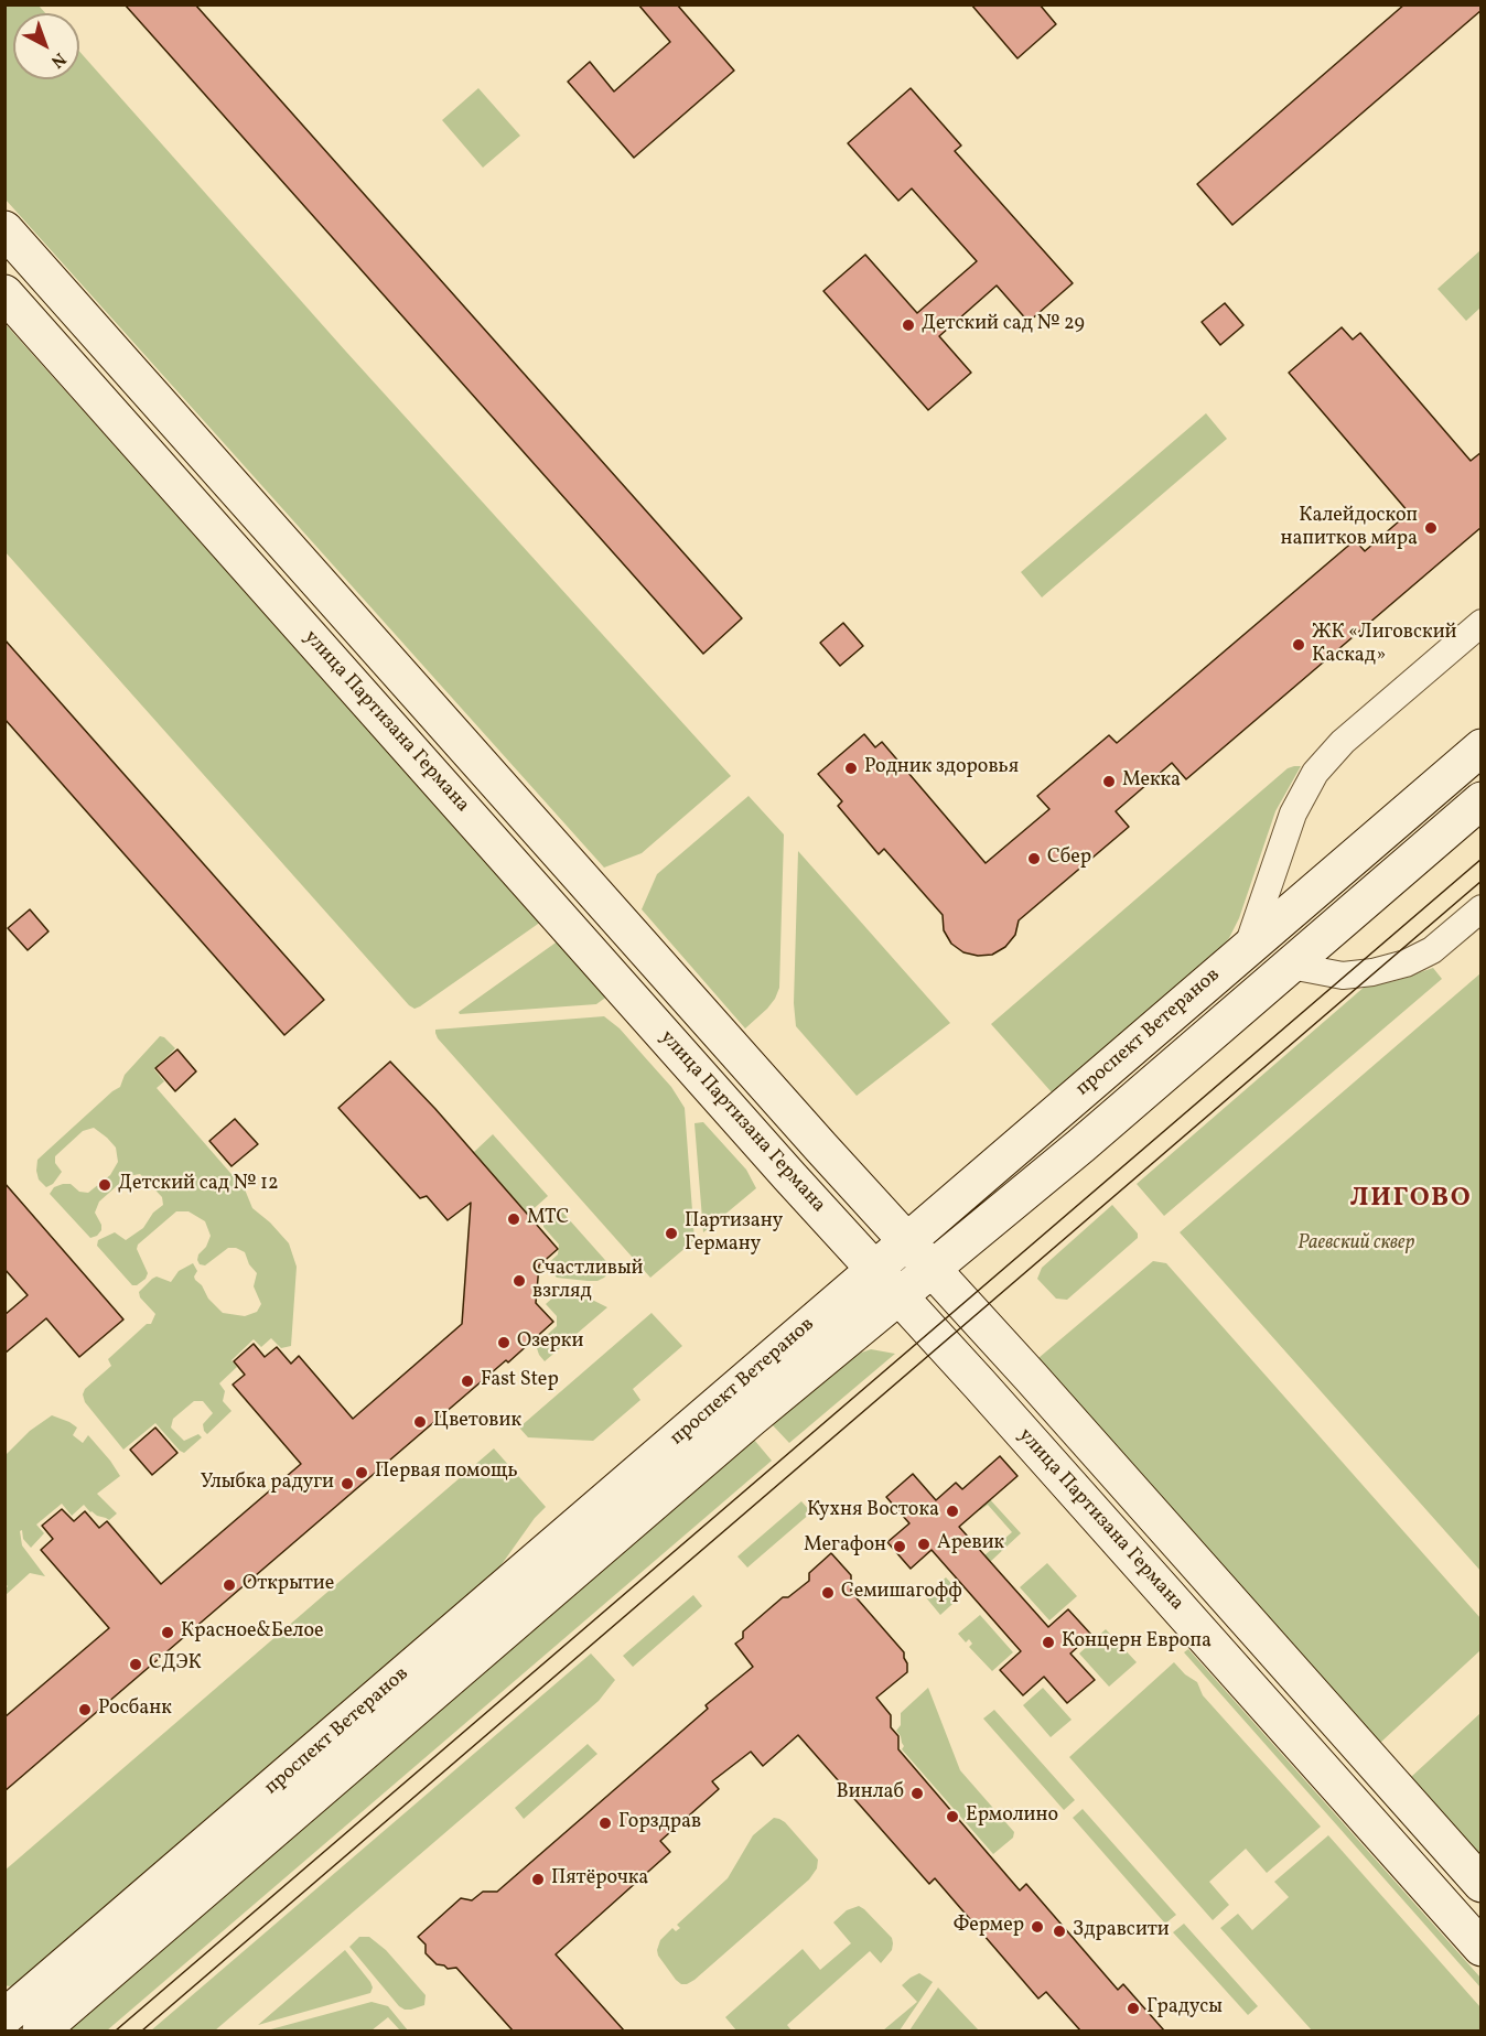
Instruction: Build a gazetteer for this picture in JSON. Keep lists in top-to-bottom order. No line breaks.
{"streets":{"main road":["улица Партизана Германа","проспект Ветеранов"]},"crossings":[["улица Партизана Германа","проспект Ветеранов"]],"districts":["ЛИГОВО"],"parks":["Раевский сквер"],"places":["Детский сад № 29","Калейдоскоп напитков мира","ЖК «Лиговский Каскад»","Родник здоровья","Мекка","Сбер","Детский сад № 12","МТС","Партизану Герману","Счастливый взгляд","Озерки","Fast Step","Цветовик","Первая помощь","Улыбка радуги","Кухня Востока","Аревик","Мегафон","Открытие","Семишагофф","Красное&Белое","Концерн Европа","СДЭК","Росбанк","Винлаб","Ермолино","Горздрав","Пятёрочка","Фермер","Здравсити","Градусы"],"north":"bottom right"}
